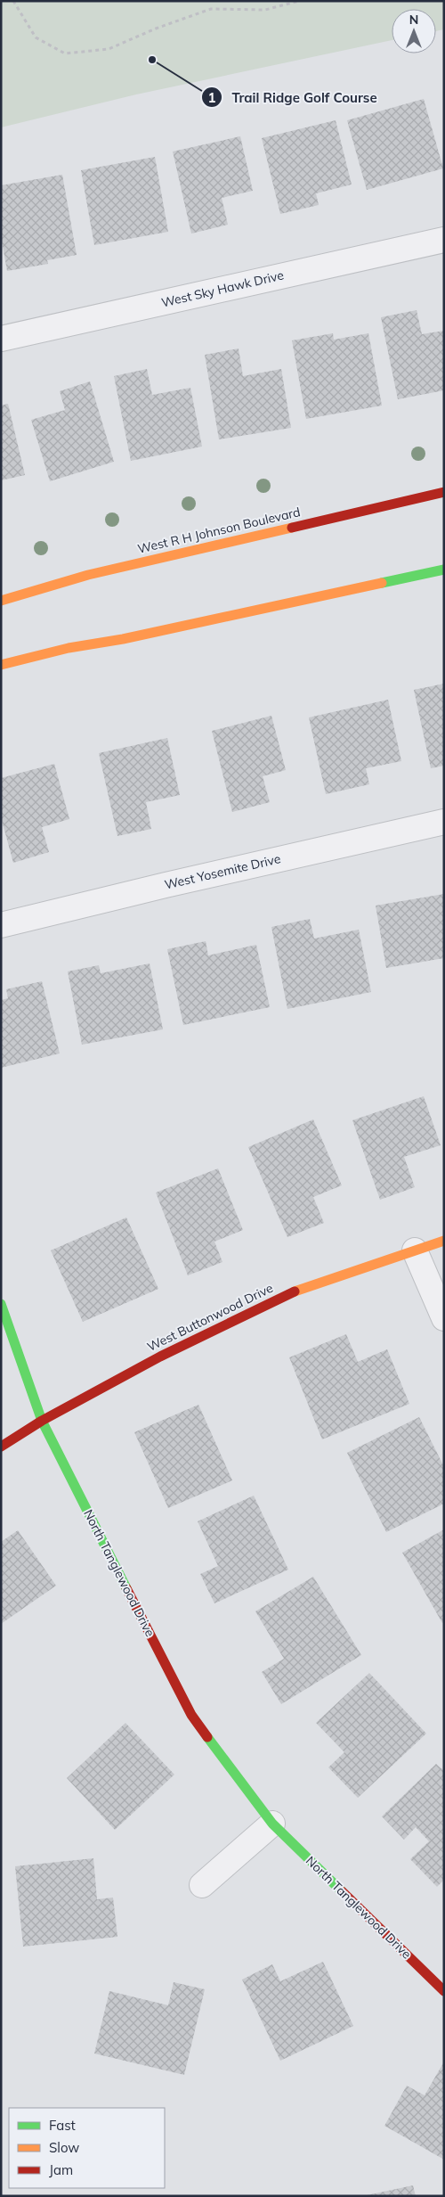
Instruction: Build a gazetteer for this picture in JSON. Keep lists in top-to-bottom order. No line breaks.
{"streets":{"street":["West Sky Hawk Drive","West R H Johnson Boulevard","West Yosemite Drive","West Buttonwood Drive","North Tanglewood Drive"]},"crossings":[["West Buttonwood Drive","North Tanglewood Drive"]],"places":["Trail Ridge Golf Course"],"legend":["Fast","Slow","Jam"],"north":"top"}
